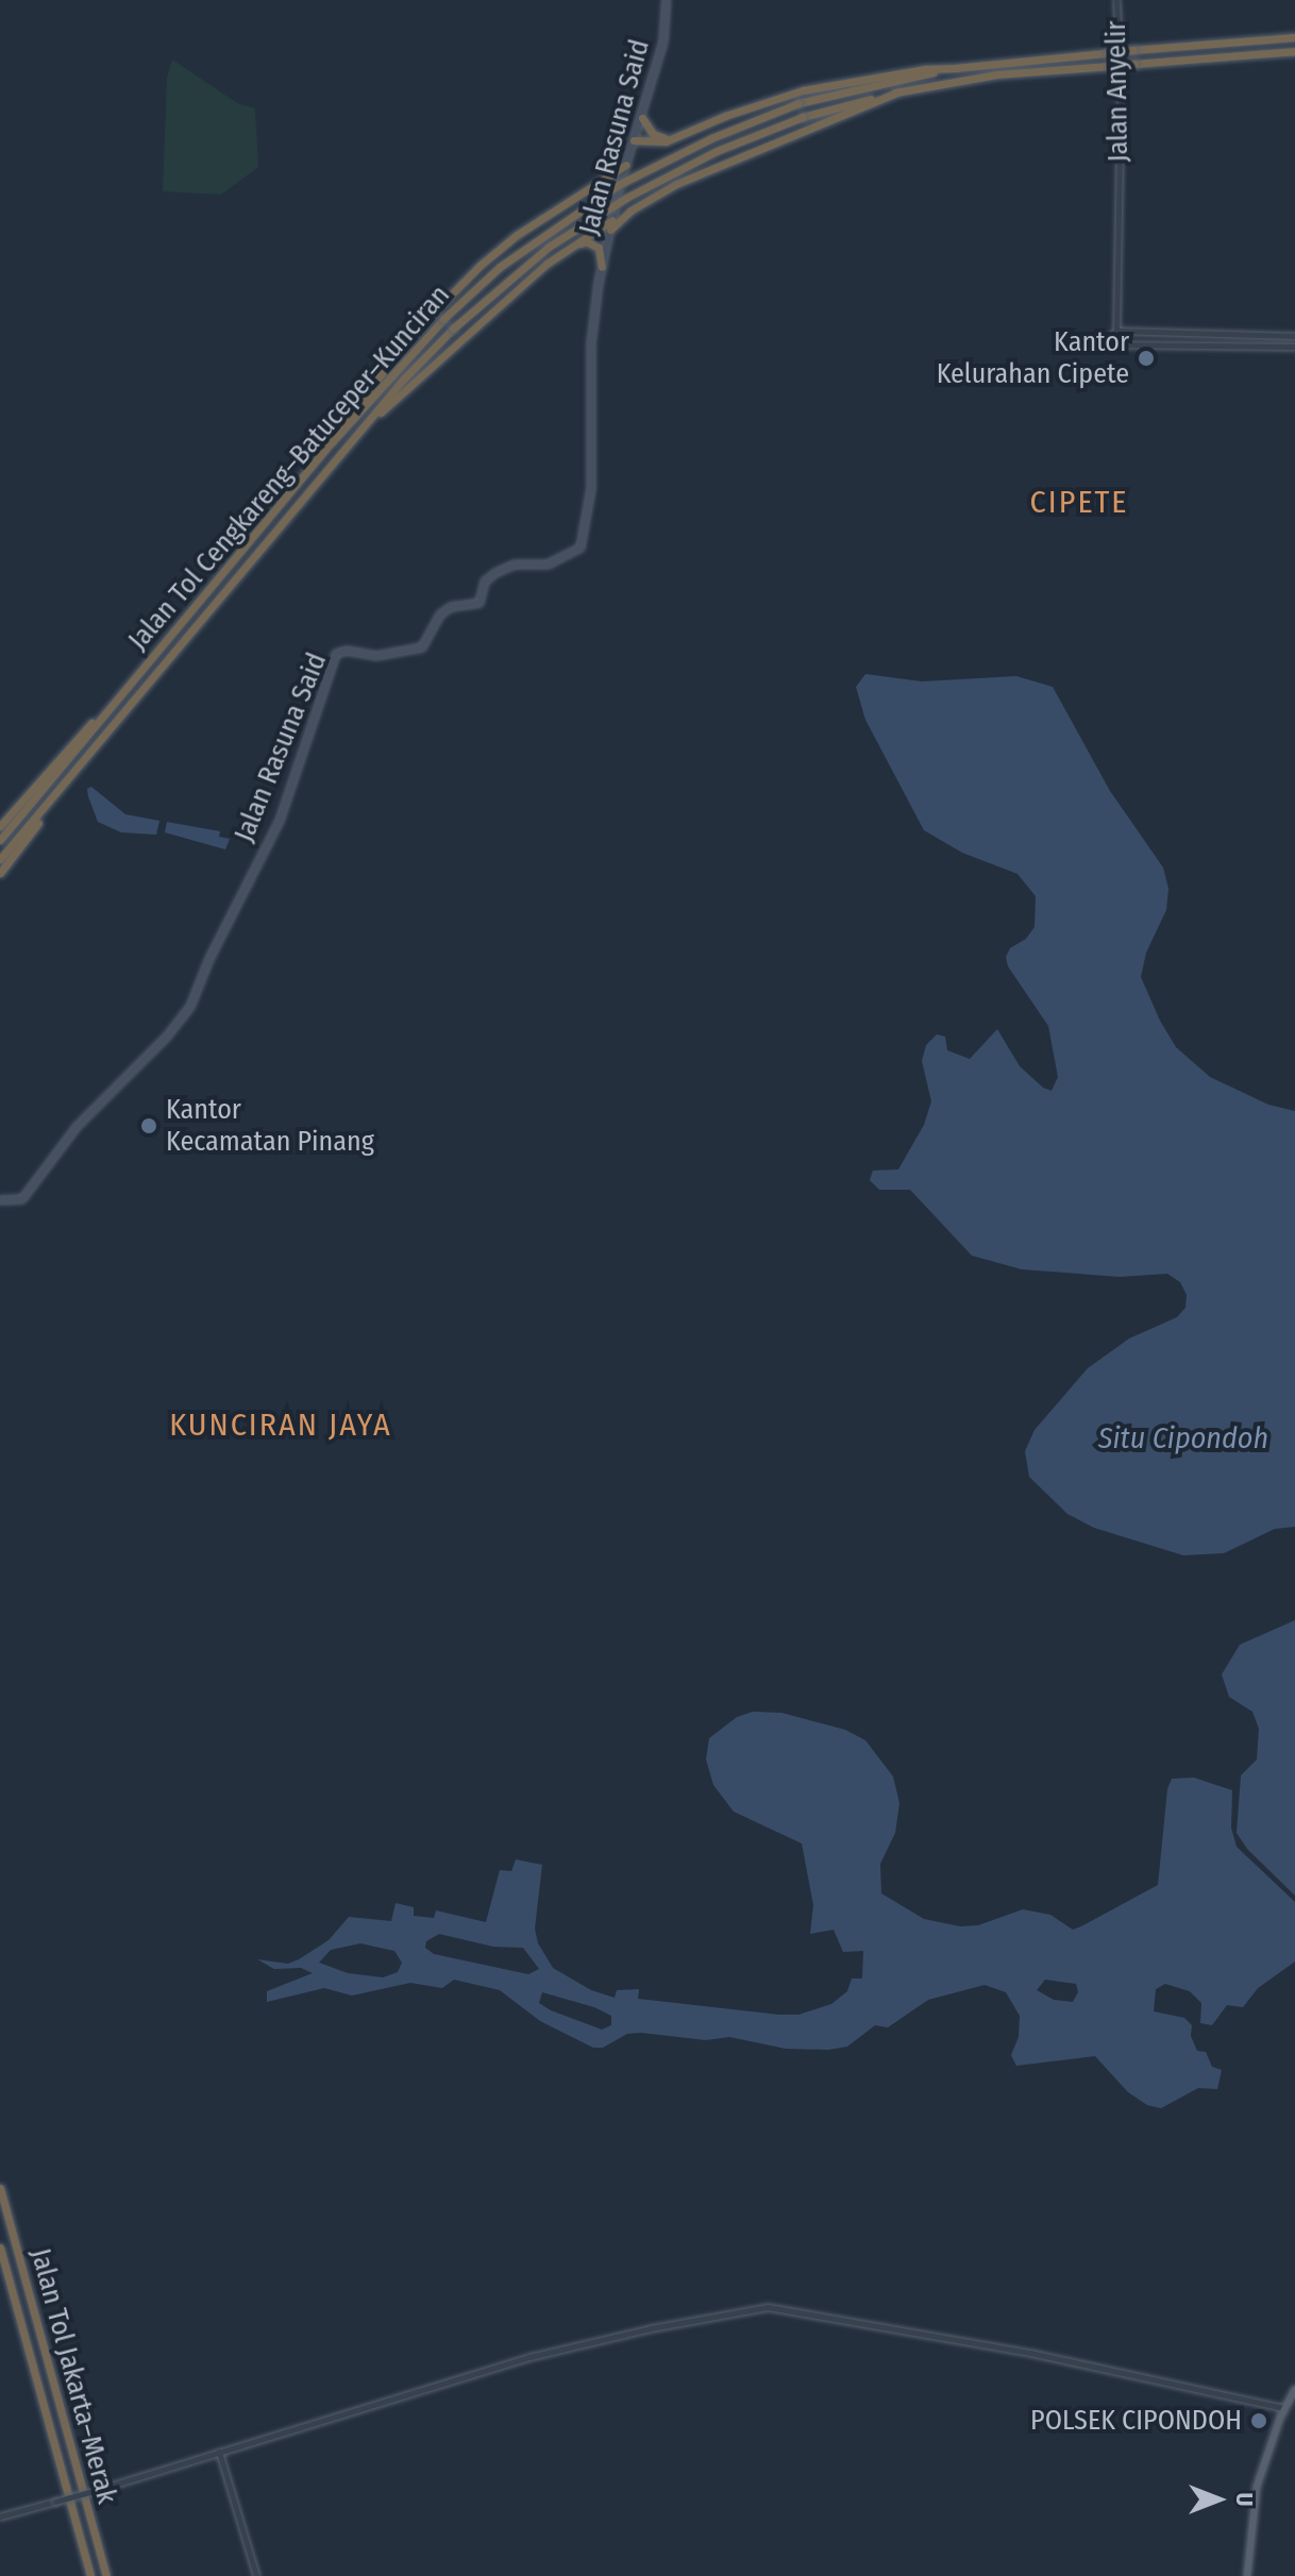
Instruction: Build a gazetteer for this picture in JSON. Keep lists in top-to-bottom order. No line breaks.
{"streets":{"highway":["Jalan Tol Cengkareng–Batuceper–Kunciran","Jalan Tol Jakarta–Merak"],"main road":["Jalan Rasuna Said"],"street":["Jalan Anyelir"]},"districts":["CIPETE","KUNCIRAN JAYA"],"water":["Situ Cipondoh"],"places":["Kantor Kelurahan Cipete","Kantor Kecamatan Pinang","POLSEK CIPONDOH"],"north":"right"}
